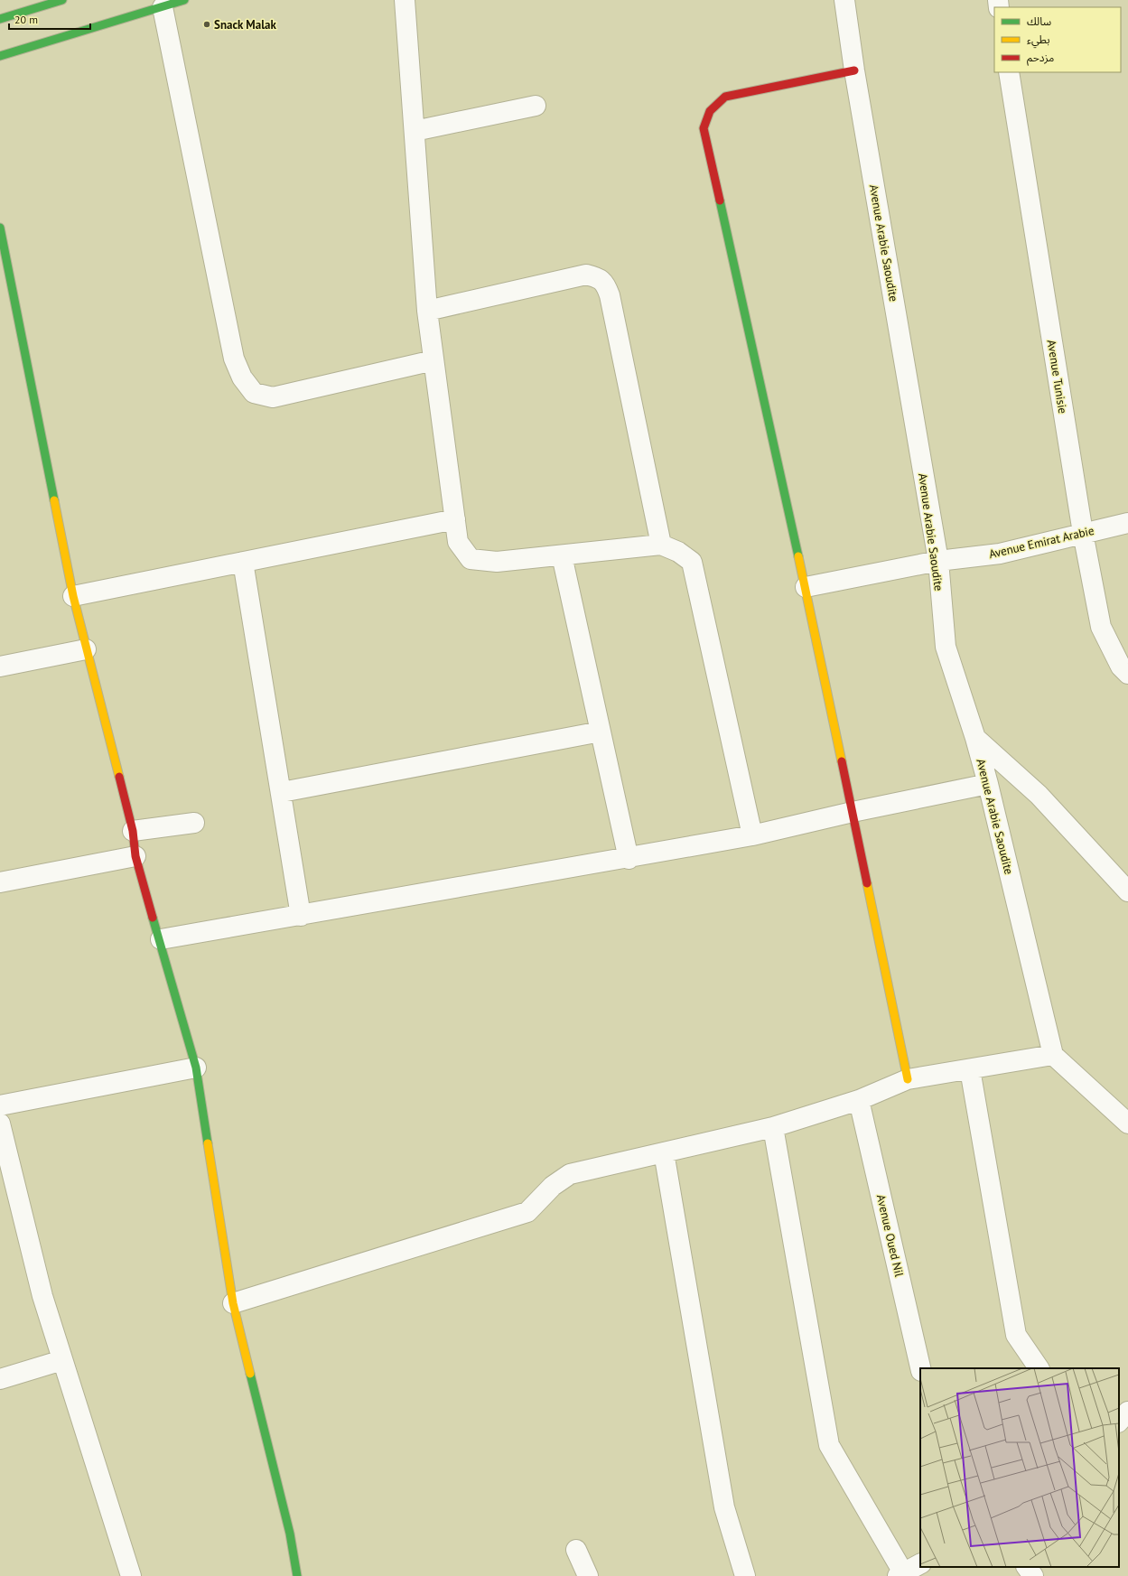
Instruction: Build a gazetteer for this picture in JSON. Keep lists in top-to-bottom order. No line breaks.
{"streets":{"street":["Avenue Arabie Saoudite","Avenue Tunisie","Avenue Emirat Arabie","Avenue Oued Nil"]},"crossings":[["Avenue Arabie Saoudite","Avenue Emirat Arabie"],["Avenue Tunisie","Avenue Emirat Arabie"]],"places":["Snack Malak"],"legend":["سالك","بطيء","مزدحم"],"scale_bar":"20 m"}
